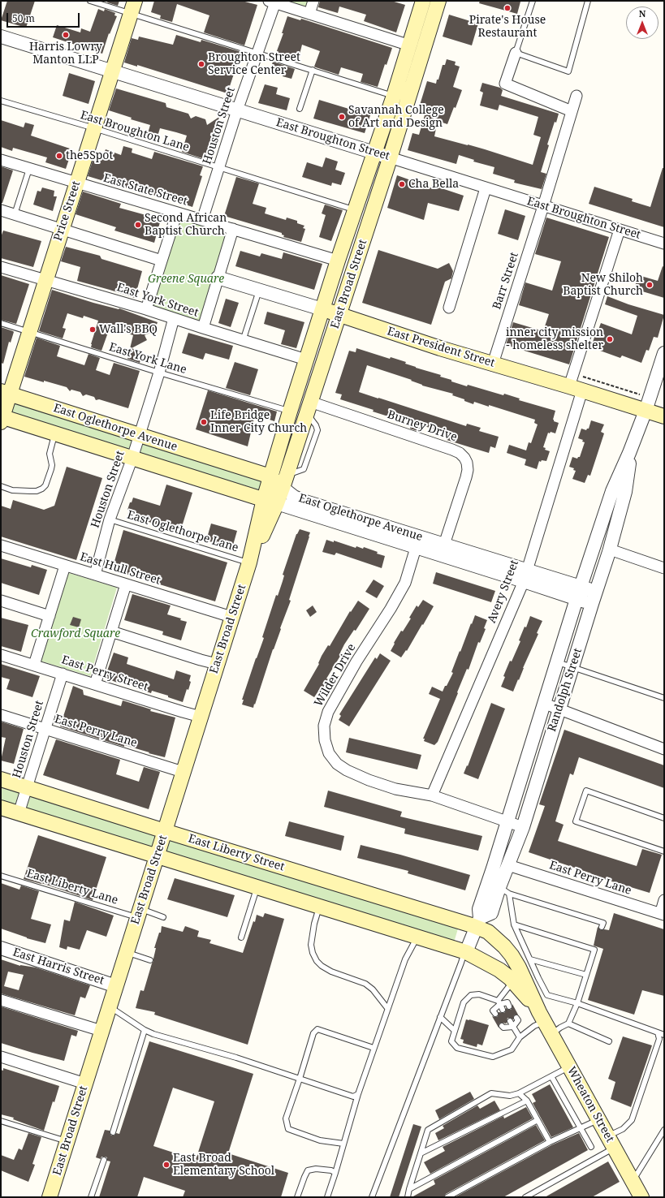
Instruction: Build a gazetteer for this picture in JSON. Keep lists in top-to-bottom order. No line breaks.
{"streets":{"main road":["Price Street","East Broad Street","East President Street","East Oglethorpe Avenue","East Liberty Street","Wheaton Street"],"street":["Houston Street","East Broughton Street","East State Street","Barr Street","East York Street","Burney Drive","East Hull Street","Avery Street","East Perry Street","Wilder Drive","Randolph Street","East Perry Lane","East Harris Street"],"lane":["East Broughton Lane","East York Lane","East Oglethorpe Lane","East Liberty Lane"]},"crossings":[["Houston Street","East Broughton Lane"],["Houston Street","East Broughton Street"],["Houston Street","East State Street"],["Houston Street","East York Street"],["Houston Street","East York Lane"],["Houston Street","East Oglethorpe Avenue"],["Houston Street","East Oglethorpe Lane"],["Houston Street","East Hull Street"],["Houston Street","East Perry Street"],["Houston Street","East Perry Lane"],["Houston Street","East Liberty Street"],["East Broughton Lane","Price Street"],["East Broughton Lane","East Broad Street"],["East Broughton Street","Price Street"],["East Broughton Street","Barr Street"],["East Broughton Street","East Broad Street"],["East Broughton Street","Avery Street"],["East State Street","Price Street"],["East State Street","East Broad Street"],["Price Street","East York Street"],["Price Street","East York Lane"],["Price Street","East Oglethorpe Avenue"],["Barr Street","East President Street"],["East Broad Street","East York Street"],["East Broad Street","East President Street"],["East Broad Street","East York Lane"],["East Broad Street","Burney Drive"],["East Broad Street","East Oglethorpe Avenue"],["East Broad Street","East Oglethorpe Lane"],["East Broad Street","East Hull Street"],["East Broad Street","East Perry Street"],["East Broad Street","East Perry Lane"],["East Broad Street","East Liberty Street"],["East Broad Street","East Liberty Lane"],["East Broad Street","East Harris Street"],["East President Street","Avery Street"],["East President Street","Randolph Street"],["Burney Drive","East Oglethorpe Avenue"],["East Oglethorpe Avenue","Avery Street"],["East Oglethorpe Avenue","Wilder Drive"],["East Oglethorpe Avenue","Randolph Street"],["Avery Street","Wilder Drive"],["Wilder Drive","Randolph Street"],["Randolph Street","East Perry Lane"],["Randolph Street","East Liberty Street"],["Randolph Street","Wheaton Street"],["East Liberty Street","Wheaton Street"]],"parks":["Greene Square","Crawford Square"],"places":["Pirate's House Restaurant","Harris Lowry Manton LLP","Broughton Street Service Center","Savannah College of Art and Design","the5Spot","Cha Bella","Second African Baptist Church","New Shiloh Baptist Church","Wall's BBQ","inner city mission - homeless shelter","Life Bridge Inner City Church","East Broad Elementary School"],"scale_bar":"50 m","north":"top"}
